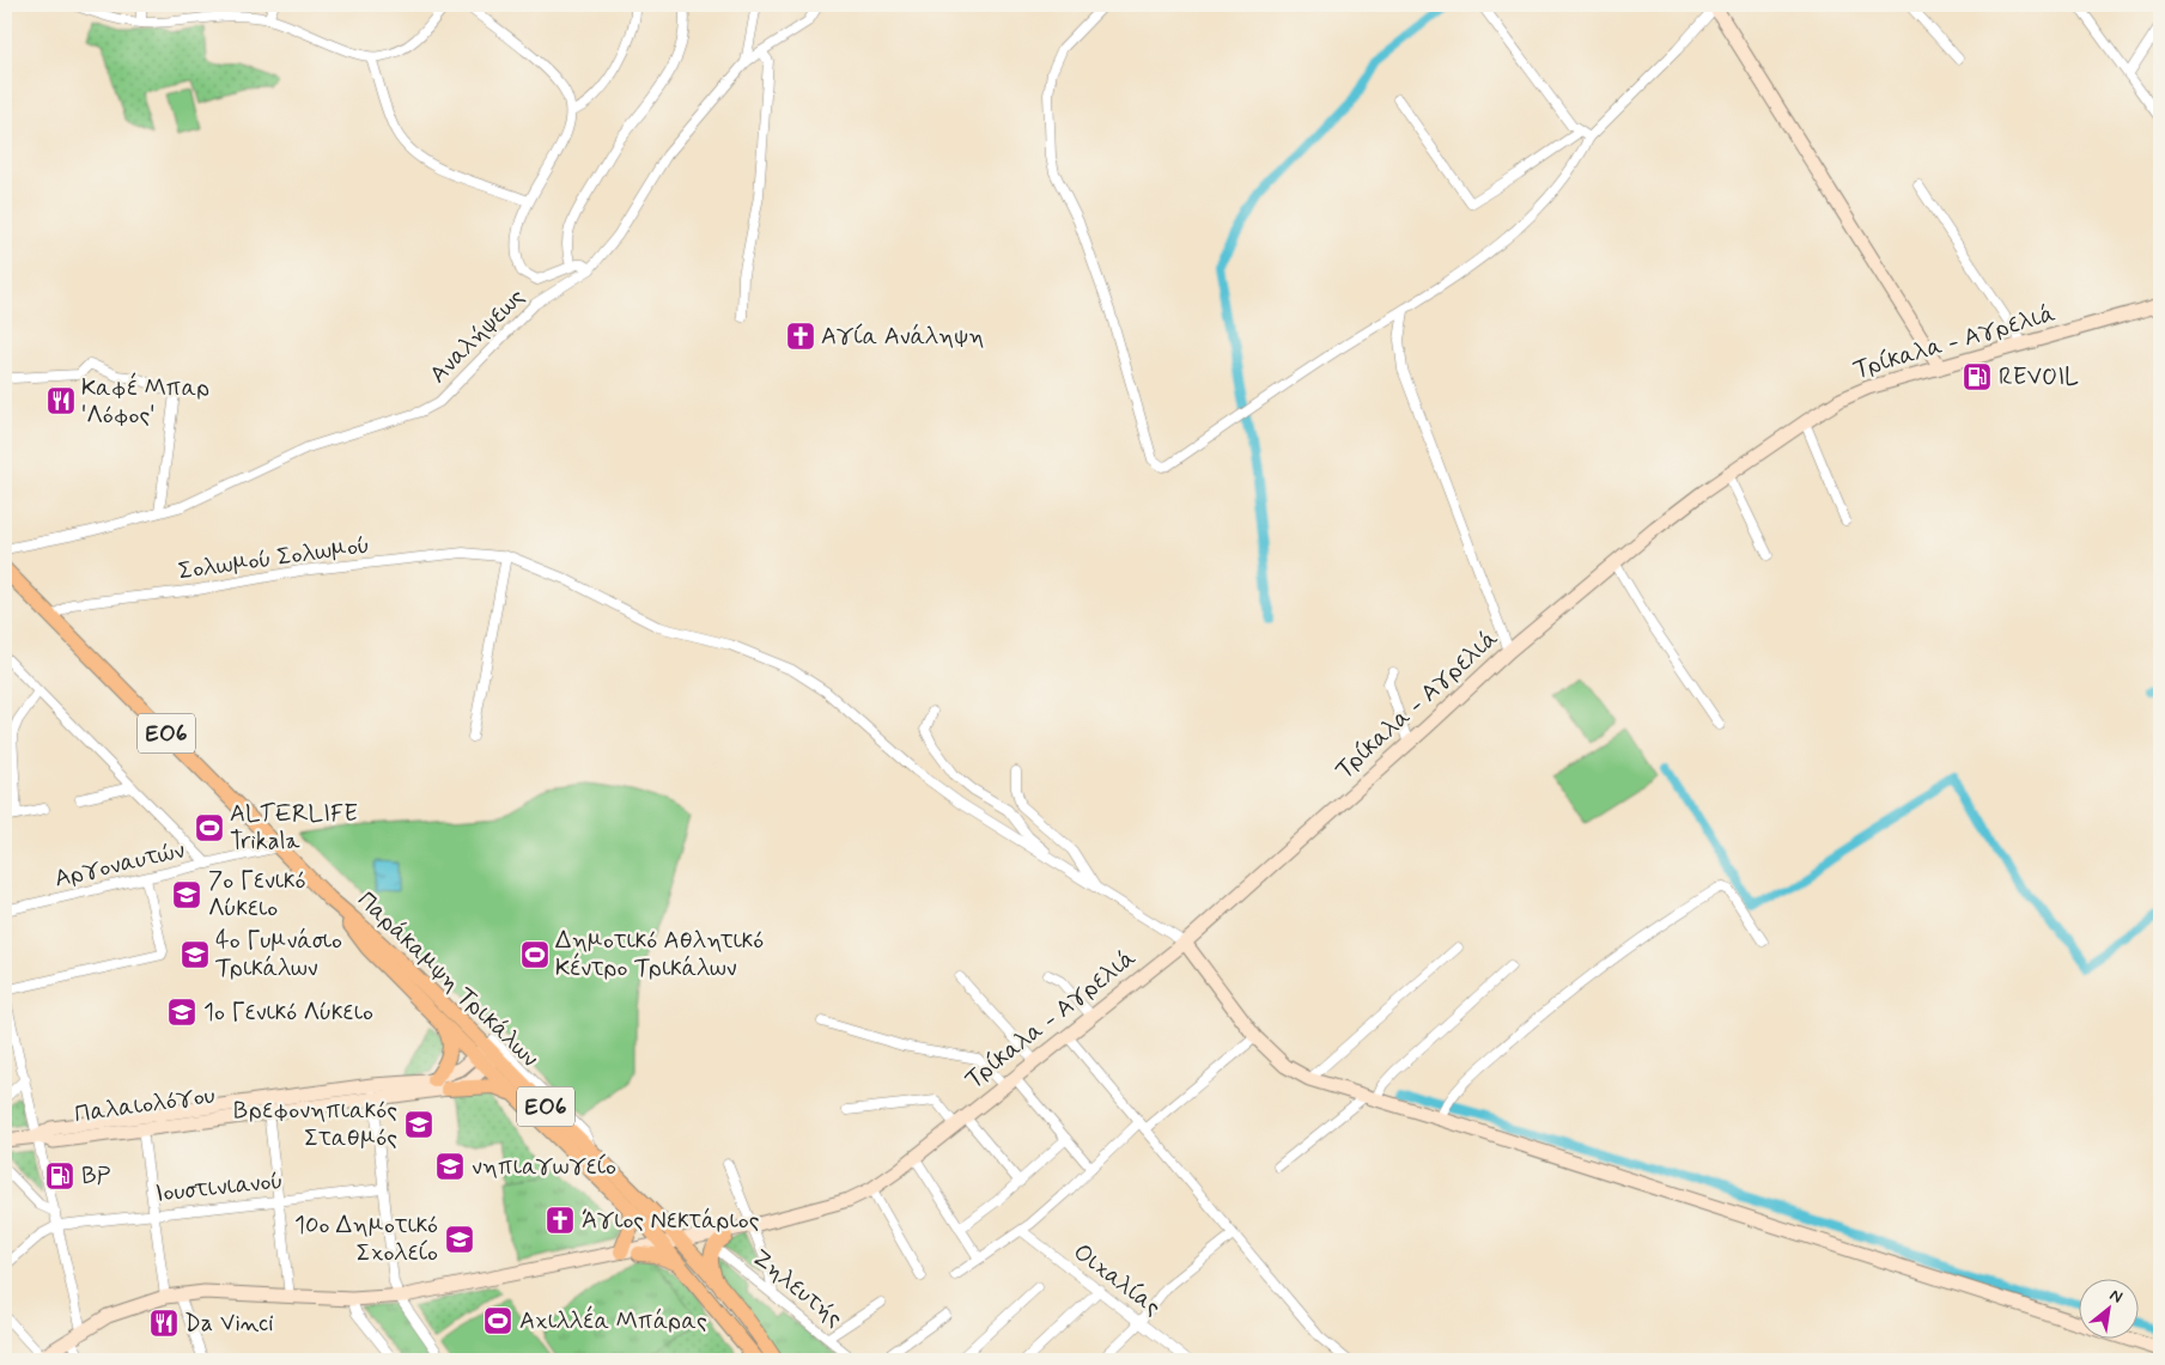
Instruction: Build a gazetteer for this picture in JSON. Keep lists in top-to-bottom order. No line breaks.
{"streets":{"main road":["Τρίκαλα - Αγρελιά","ΕΟ6","Παράκαμψη Τρικάλων","Παλαιολόγου"],"street":["Αναλήψεως","Σολωμού Σολωμού","Αργοναυτών","Ιουστινιανού","Οιχαλίας","Ζηλευτής"]},"crossings":[["Τρίκαλα - Αγρελιά","Παράκαμψη Τρικάλων"],["Τρίκαλα - Αγρελιά","Ζηλευτής"],["Σολωμού Σολωμού","Παράκαμψη Τρικάλων"],["Αργοναυτών","Παράκαμψη Τρικάλων"],["Παράκαμψη Τρικάλων","Παλαιολόγου"]],"places":{"church":["Αγία Ανάληψη","Άγιος Νεκτάριος"],"fuel station":["REVOIL","BP"],"restaurant":["Καφέ Μπαρ 'Λόφος'","Da Vinci"],"sports":["ALTERLIFE Trikala","Δημοτικό Αθλητικό Κέντρο Τρικάλων","Αχιλλέα Μπάρας"],"school or university":["7ο Γενικό Λύκειο","4ο Γυμνάσιο Τρικάλων","1ο Γενικό Λύκειο","Βρεφονηπιακός Σταθμός","νηπιαγωγείο","10ο Δημοτικό Σχολείο"]},"north":"top right"}
